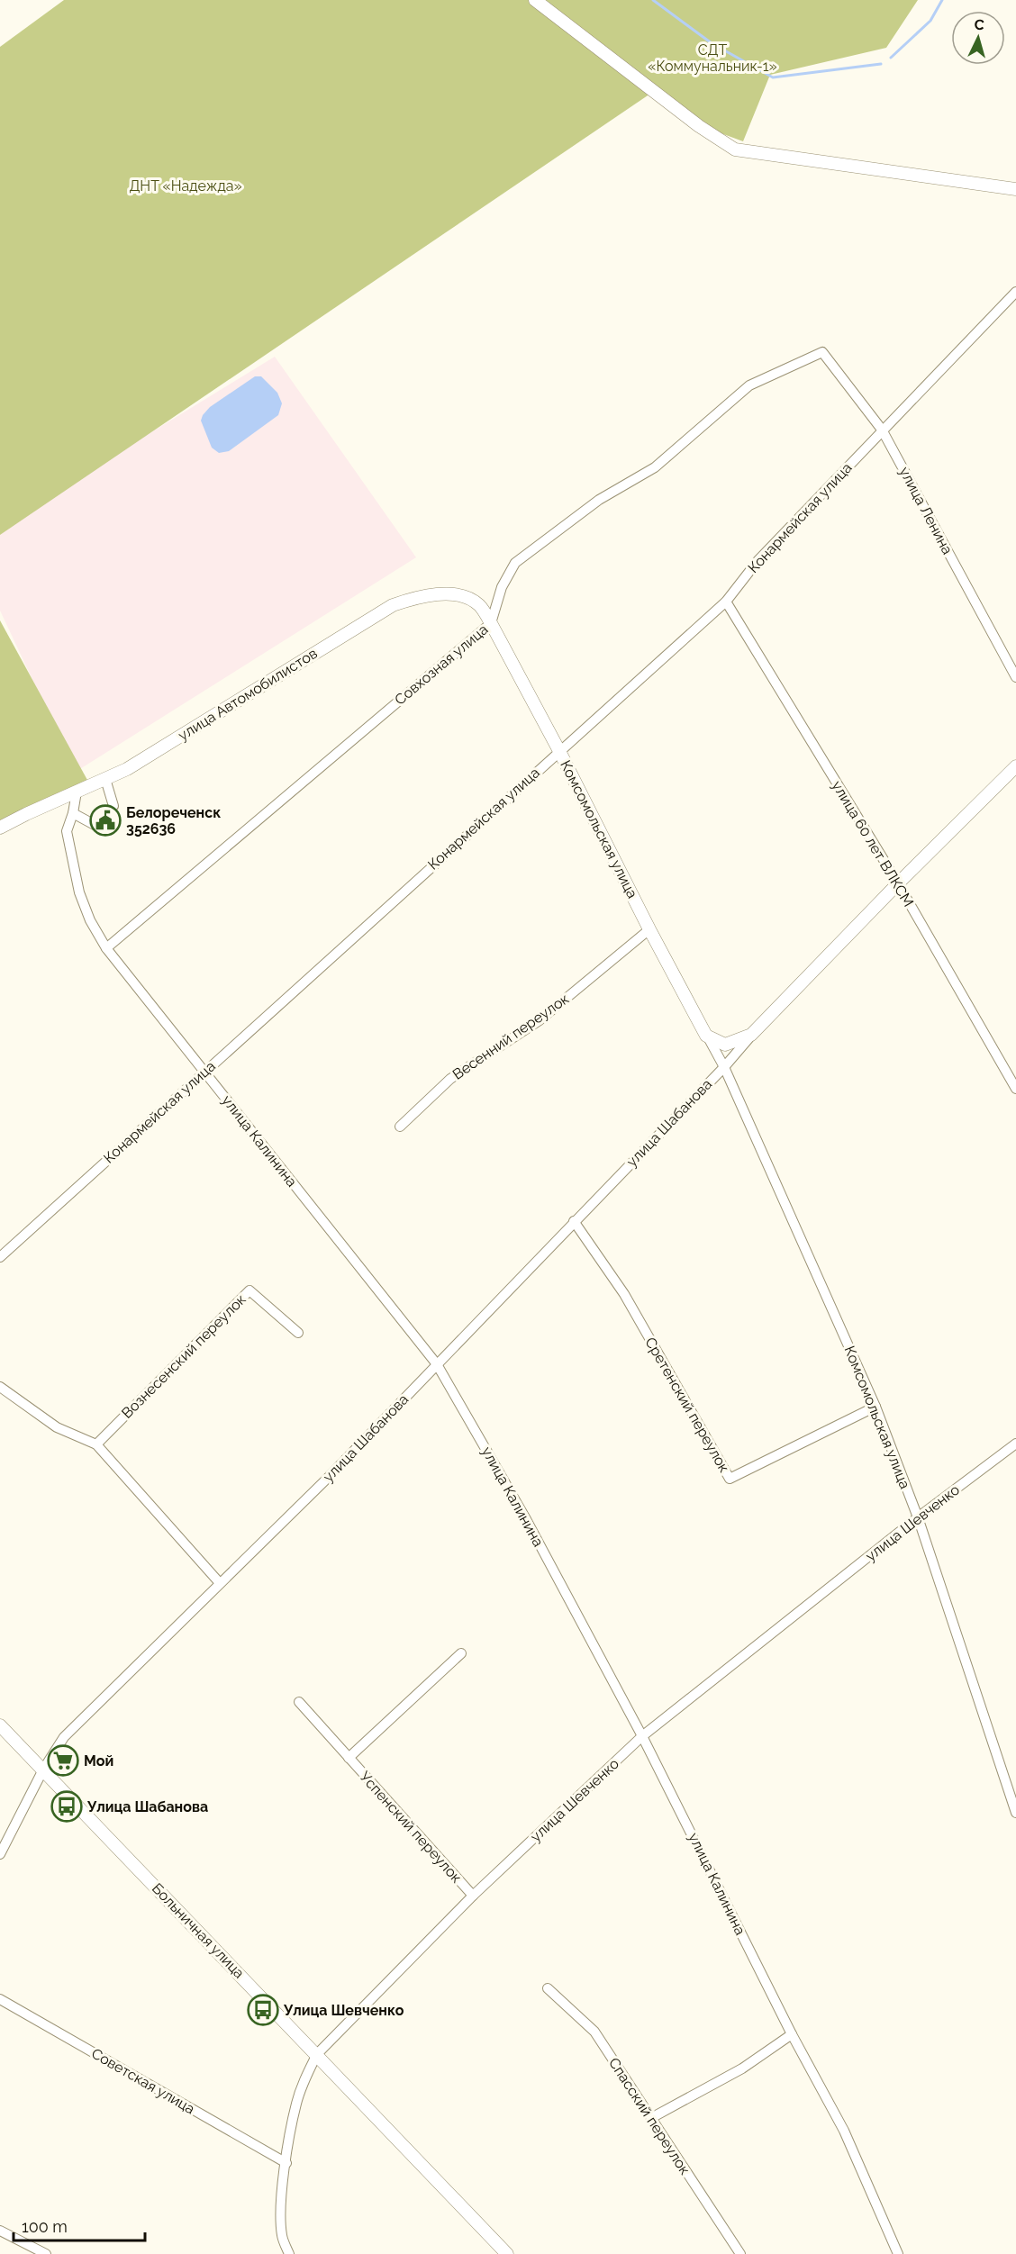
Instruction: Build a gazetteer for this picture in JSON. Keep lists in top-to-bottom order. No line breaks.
{"streets":{"street":["улица Ленина","Конармейская улица","Совхозная улица","улица Автомобилистов","Комсомольская улица","улица 60 лет ВЛКСМ","Весенний переулок","улица Шабанова","улица Калинина","Вознесенский переулок","Сретенский переулок","улица Шевченко","Успенский переулок","Больничная улица","Советская улица","Спасский переулок"]},"crossings":[["улица Ленина","Конармейская улица"],["улица Ленина","Совхозная улица"],["Конармейская улица","Комсомольская улица"],["Конармейская улица","улица 60 лет ВЛКСМ"],["Конармейская улица","улица Калинина"],["Совхозная улица","улица Автомобилистов"],["Совхозная улица","Комсомольская улица"],["Совхозная улица","улица Калинина"],["улица Автомобилистов","Комсомольская улица"],["улица Автомобилистов","улица Калинина"],["Комсомольская улица","Весенний переулок"],["Комсомольская улица","улица Шабанова"],["Комсомольская улица","Сретенский переулок"],["Комсомольская улица","улица Шевченко"],["улица 60 лет ВЛКСМ","улица Шабанова"],["улица Шабанова","улица Калинина"],["улица Шабанова","Сретенский переулок"],["улица Шабанова","Больничная улица"],["улица Калинина","улица Шевченко"],["улица Шевченко","Успенский переулок"],["улица Шевченко","Больничная улица"],["улица Шевченко","Советская улица"]],"parks":["СДТ «Коммунальник-1»","ДНТ «Надежда»"],"places":{"public building":["Белореченск 352636"],"supermarket":["Мой"],"bus stop":["Улица Шабанова","Улица Шевченко"]},"scale_bar":"100 m","north":"top"}
